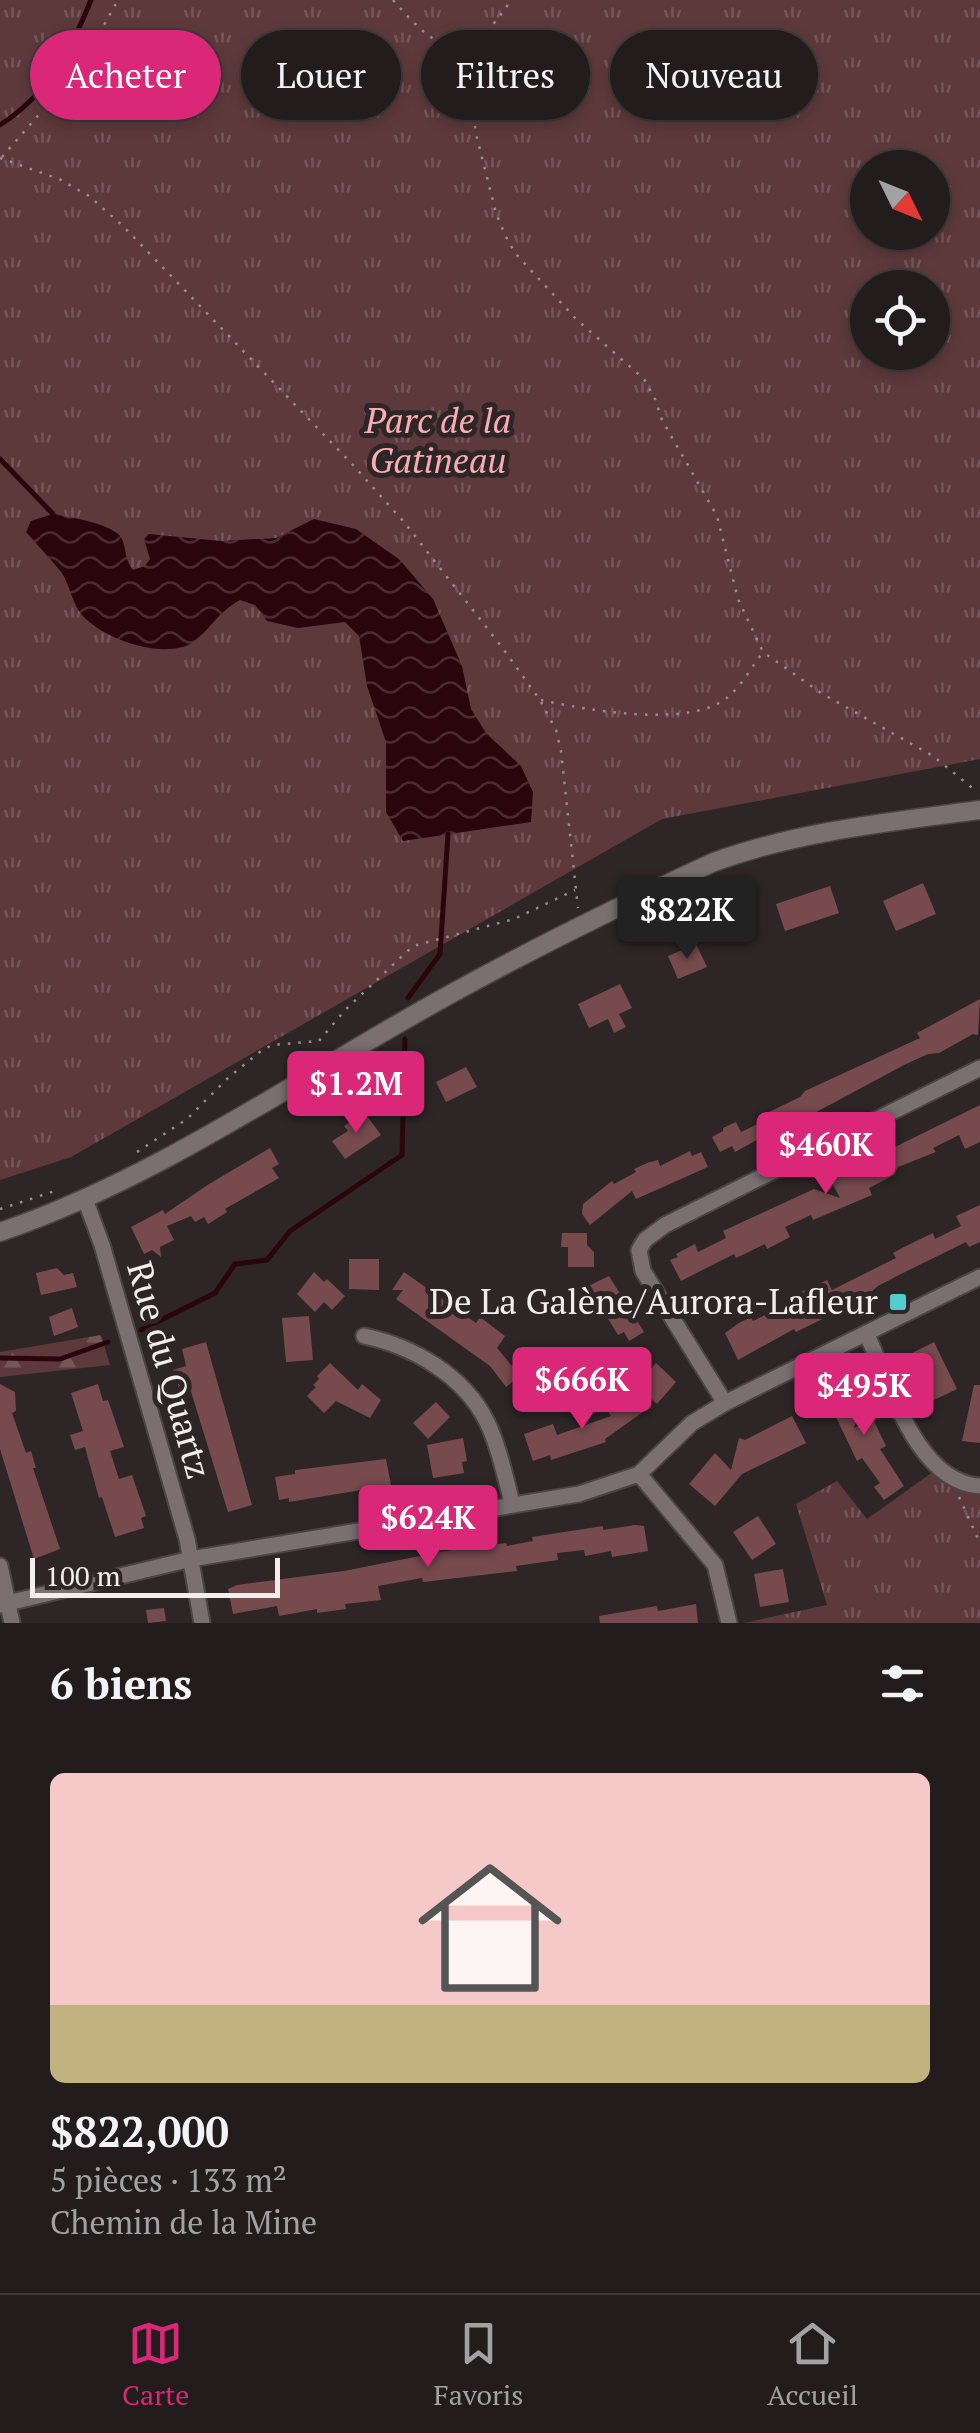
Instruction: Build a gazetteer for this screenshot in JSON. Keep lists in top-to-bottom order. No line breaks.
{"streets":{"street":["Rue du Quartz"]},"parks":["Parc de la Gatineau"],"places":{"transit":["De La Galène/Aurora-Lafleur"]},"scale_bar":"100 m","north":"bottom right","page":{"chip":["Acheter","Louer","Filtres","Nouveau"],"price":["$822K","$1.2M","$460K","$666K","$495K","$624K"],"scale":"100 m","heading":"6 biens","list":[{"name":"$822,000","note":"5 pièces · 133 m² · Chemin de la Mine"}],"tabs":["Carte","Favoris","Accueil"]}}
